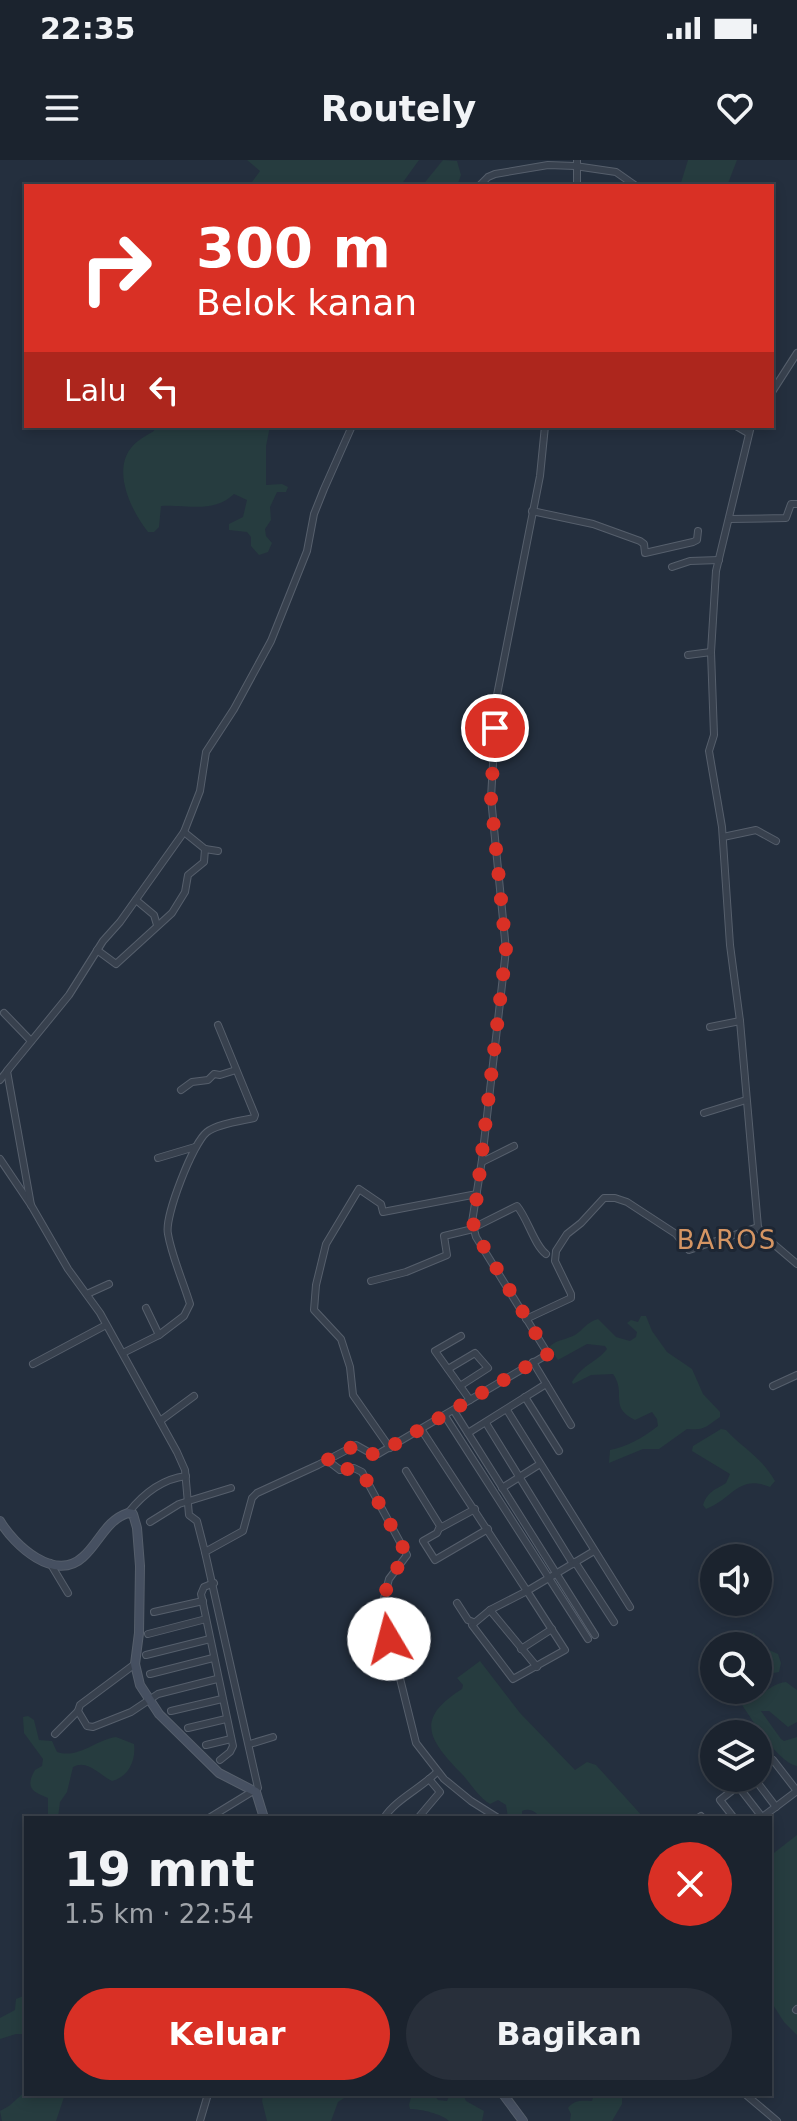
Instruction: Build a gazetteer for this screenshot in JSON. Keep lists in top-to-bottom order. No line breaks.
{"districts":["BAROS"],"page":{"status":"22:35","header":"Routely","turn":["300 m","Belok kanan"],"then":"Lalu","heading":["19 mnt","1.5 km · 22:54"],"buttons":["Keluar","Bagikan"]}}
